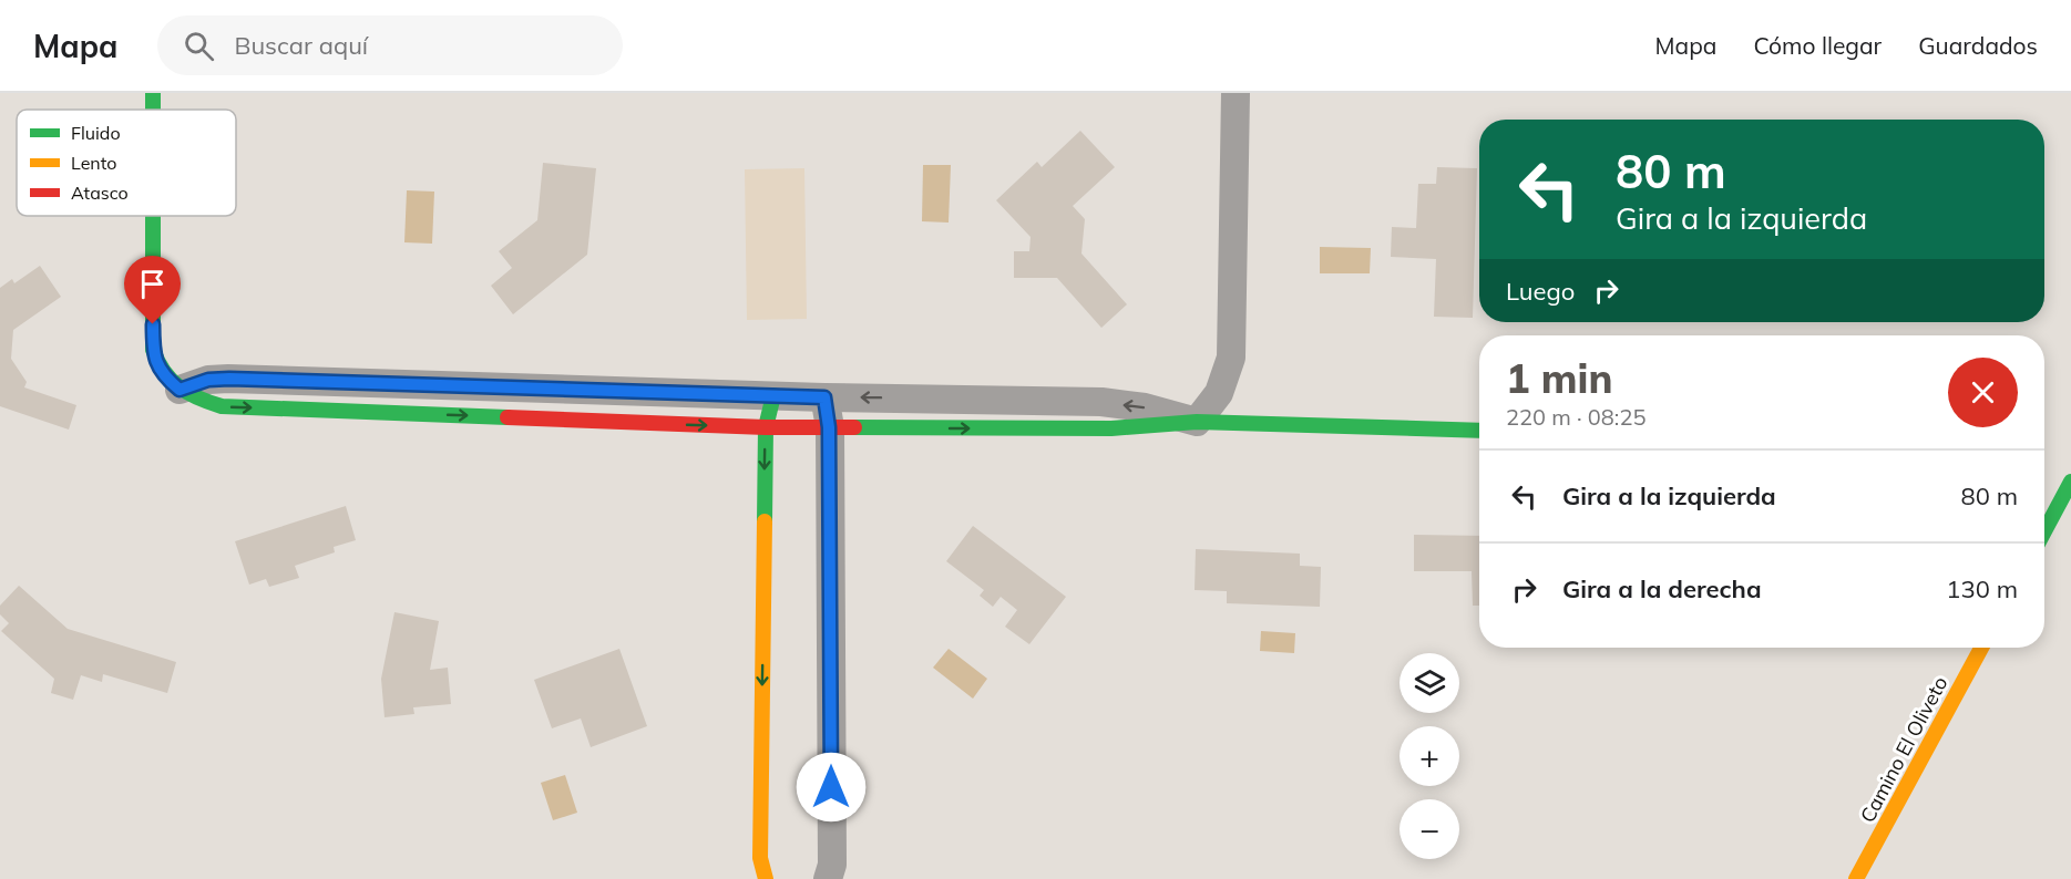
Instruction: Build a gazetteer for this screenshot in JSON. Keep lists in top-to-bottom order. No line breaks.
{"streets":{"street":["Camino El Oliveto"]},"legend":["Fluido","Lento","Atasco"],"page":{"header":"Mapa","search":"Buscar aquí","nav":["Mapa","Cómo llegar","Guardados"],"turn":["80 m","Gira a la izquierda"],"then":"Luego","heading":["1 min","220 m · 08:25"],"list":[{"name":"Gira a la izquierda","value":"80 m"},{"name":"Gira a la derecha","value":"130 m"}],"map_buttons":["+","−"]}}
